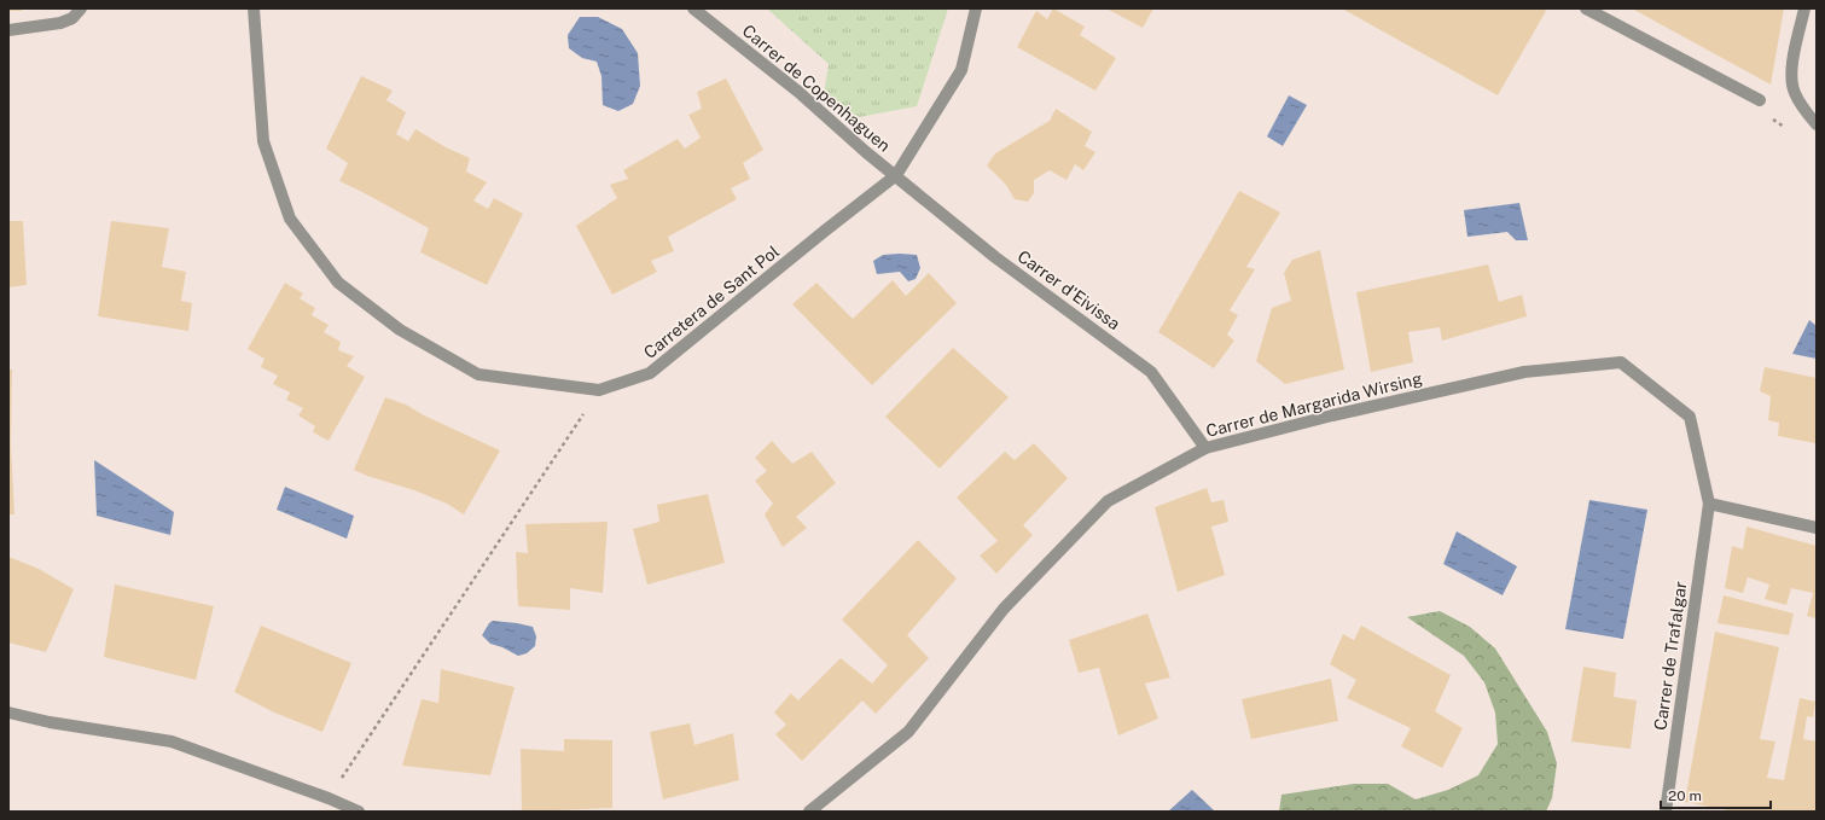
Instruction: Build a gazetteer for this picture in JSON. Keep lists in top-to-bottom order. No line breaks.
{"streets":{"street":["Carrer de Copenhaguen","Carrer d'Eivissa","Carretera de Sant Pol","Carrer de Margarida Wirsing","Carrer de Trafalgar"]},"crossings":[["Carrer de Copenhaguen","Carrer d'Eivissa"],["Carrer de Copenhaguen","Carretera de Sant Pol"],["Carrer d'Eivissa","Carretera de Sant Pol"],["Carrer d'Eivissa","Carrer de Margarida Wirsing"],["Carrer de Margarida Wirsing","Carrer de Trafalgar"]],"scale_bar":"20 m"}
